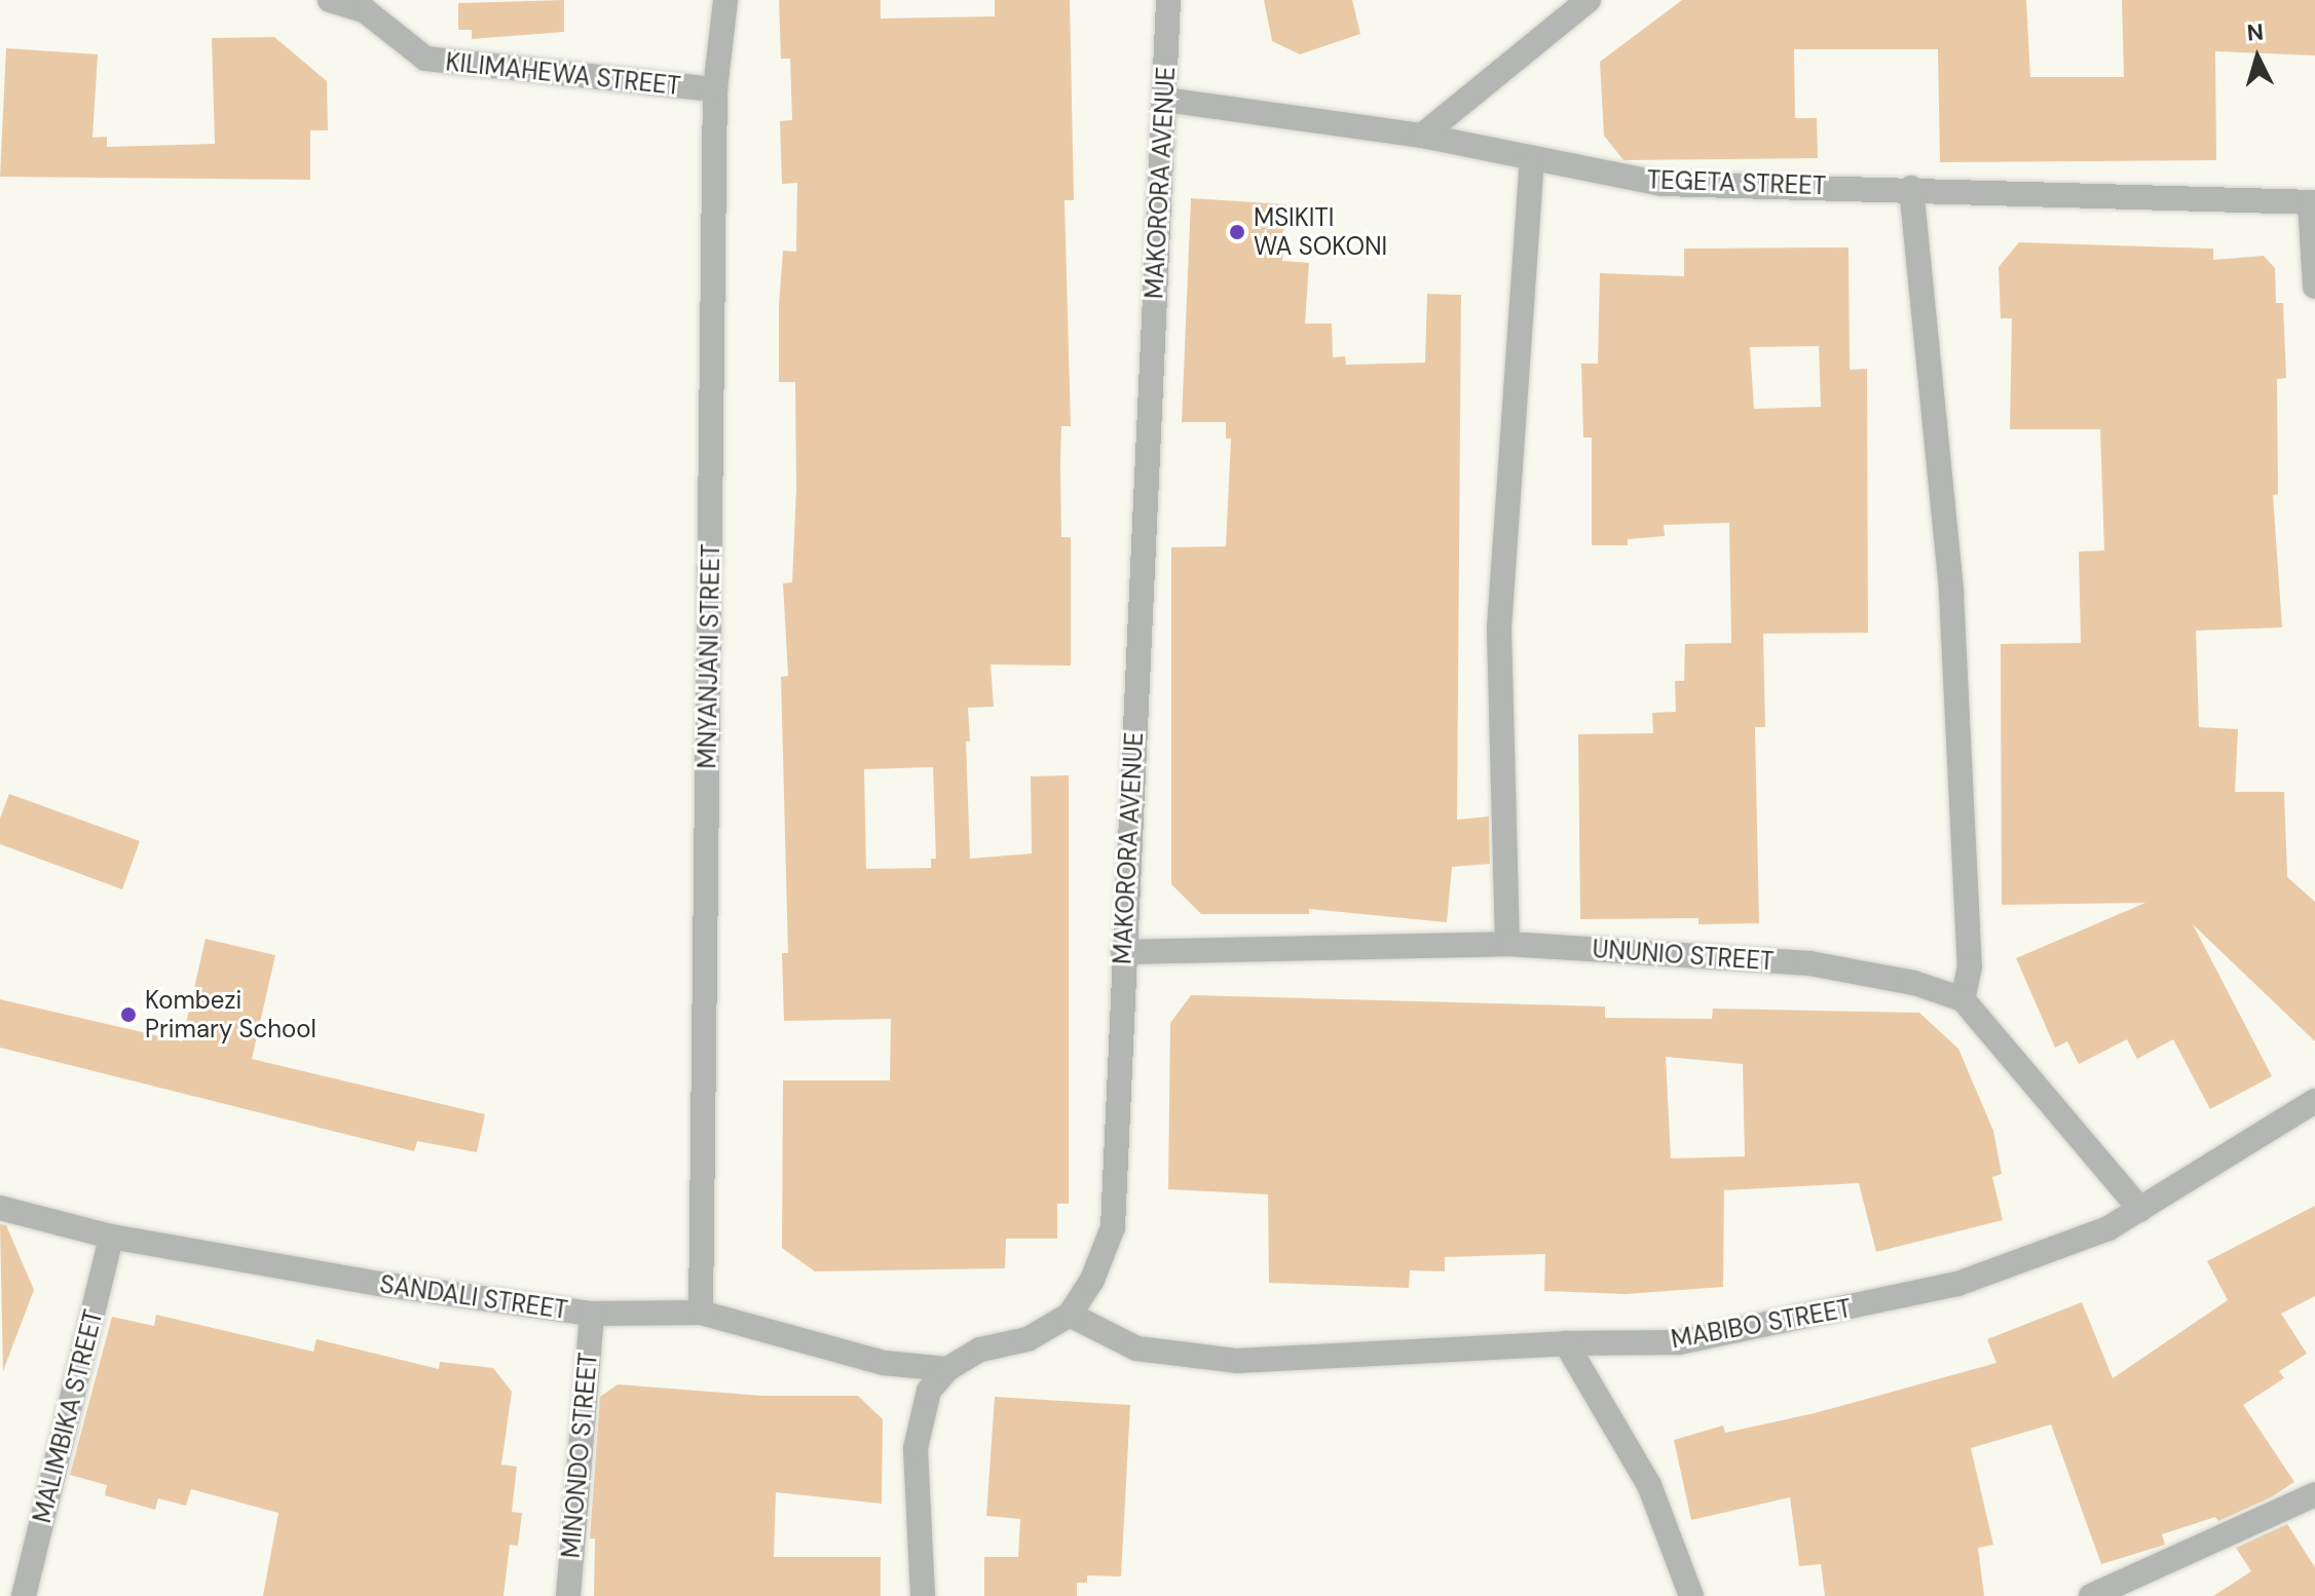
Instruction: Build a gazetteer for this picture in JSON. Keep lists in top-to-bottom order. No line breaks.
{"streets":{"street":["KILIMAHEWA STREET","MAKORORA AVENUE","TEGETA STREET","MNYANJANI STREET","UNUNIO STREET","SANDALI STREET","MABIBO STREET","MALIMBIKA STREET","MINONDO STREET"]},"crossings":[["KILIMAHEWA STREET","MNYANJANI STREET"],["MAKORORA AVENUE","TEGETA STREET"],["MAKORORA AVENUE","UNUNIO STREET"],["MAKORORA AVENUE","SANDALI STREET"],["MAKORORA AVENUE","MABIBO STREET"],["MNYANJANI STREET","SANDALI STREET"],["SANDALI STREET","MALIMBIKA STREET"],["SANDALI STREET","MINONDO STREET"]],"places":["MSIKITI WA SOKONI","Kombezi Primary School"],"north":"top"}
